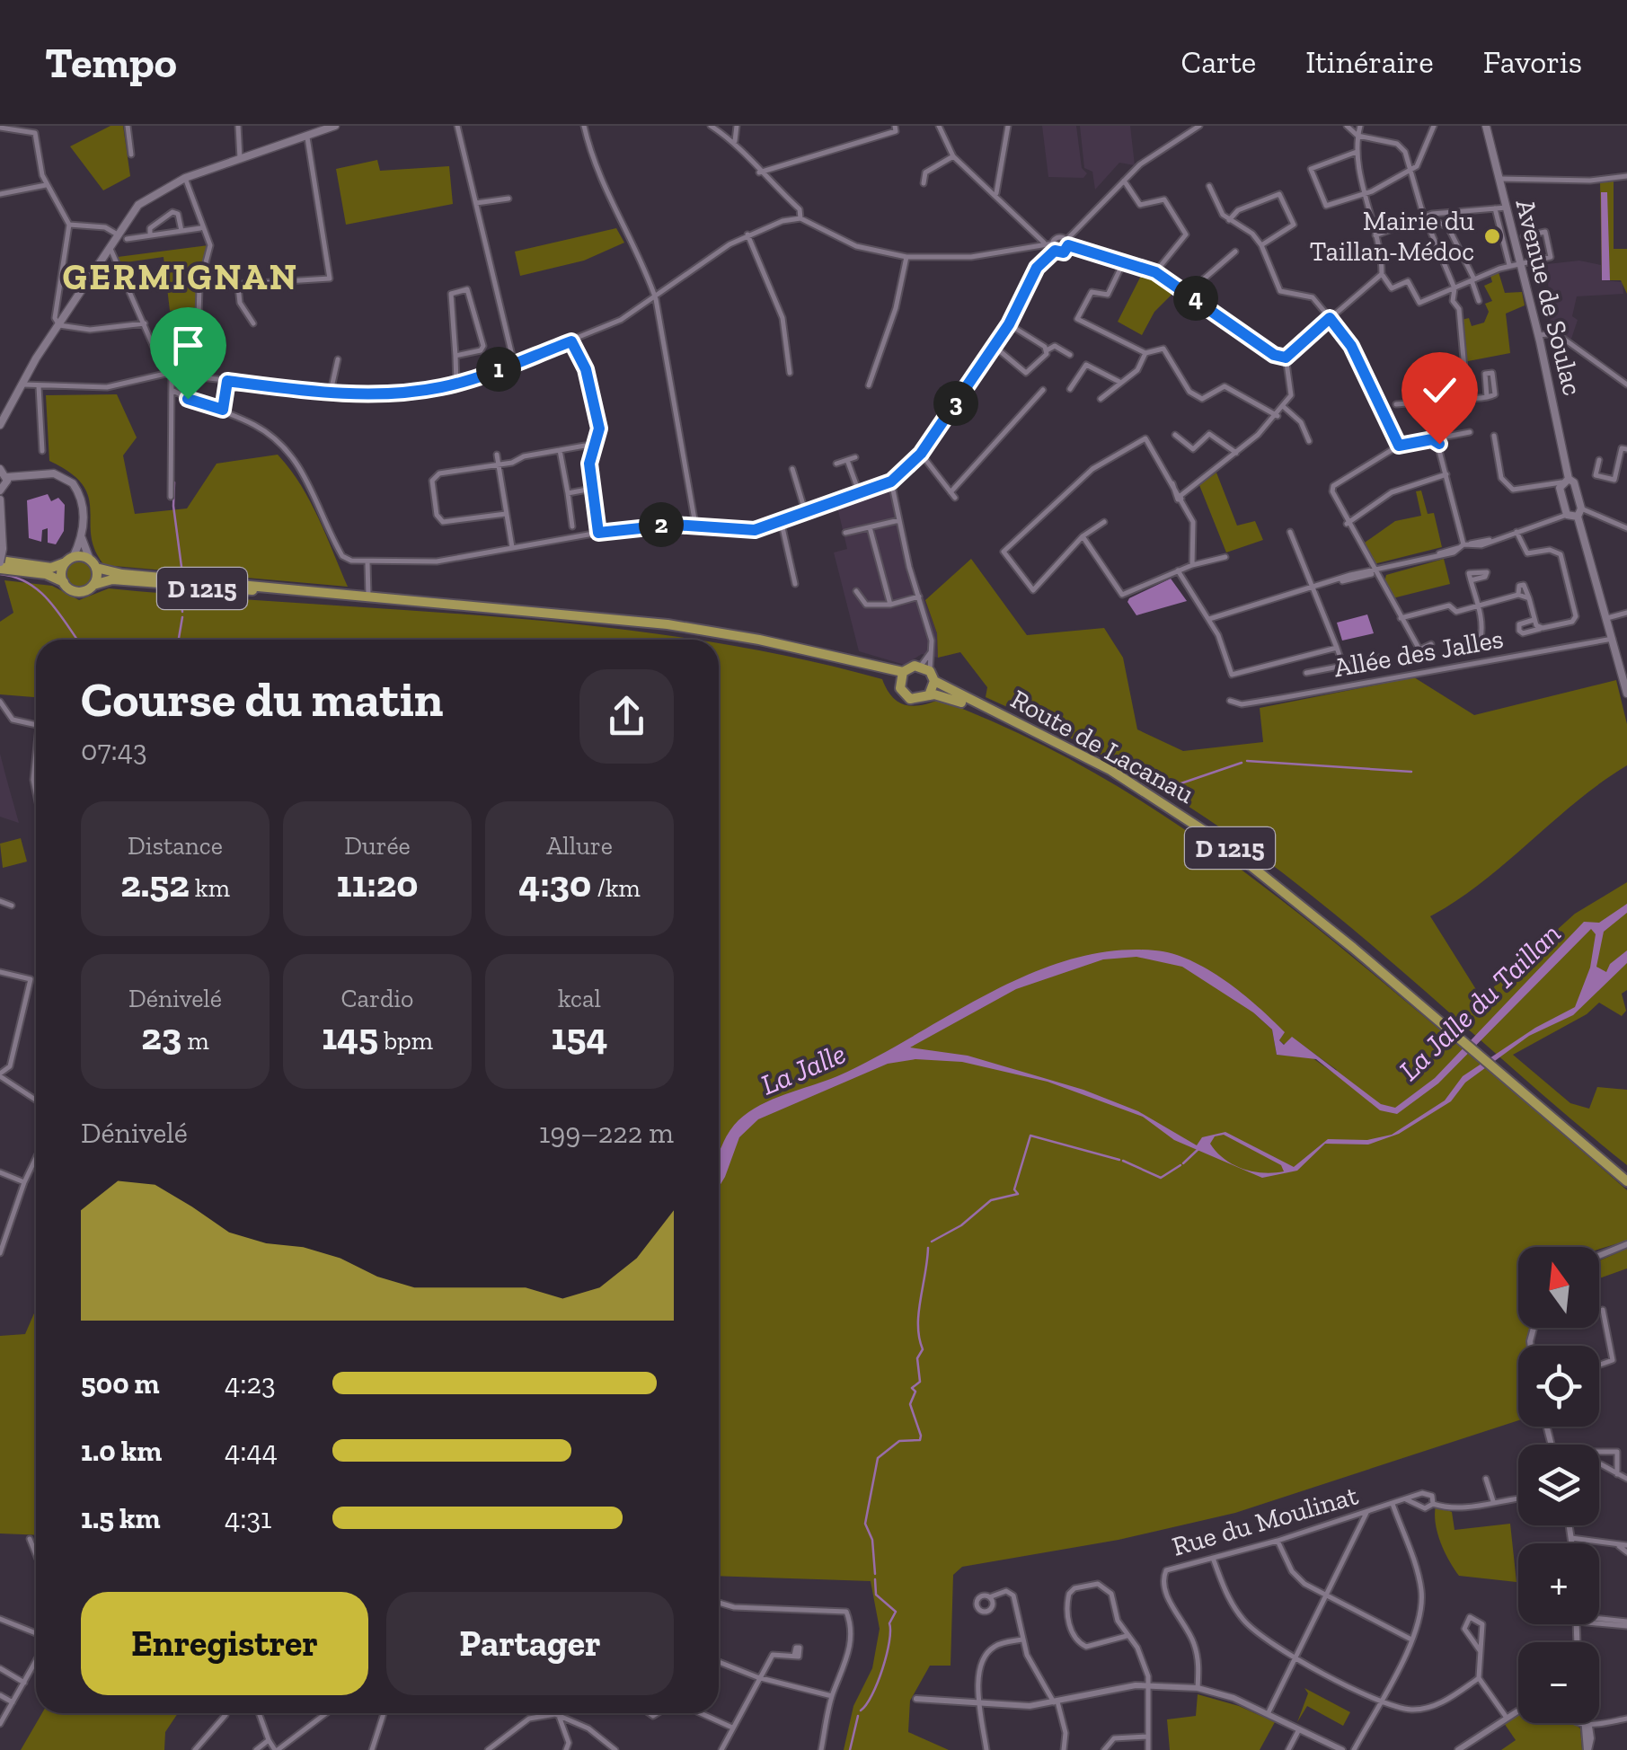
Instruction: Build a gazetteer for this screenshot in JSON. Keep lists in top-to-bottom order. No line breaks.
{"streets":{"main road":["Avenue de Soulac","D 1215","Route de Lacanau"],"street":["Allée des Jalles","Rue du Moulinat"]},"crossings":[["Avenue de Soulac","Allée des Jalles"],["D 1215","Route de Lacanau"]],"districts":["GERMIGNAN"],"water":["La Jalle du Taillan","La Jalle"],"places":["Mairie du Taillan-Médoc"],"north":"top","page":{"header":"Tempo","nav":["Carte","Itinéraire","Favoris"],"pins":["4","1","3","2"],"heading":["Course du matin","07:43"],"stats":[["Distance","2.52 km"],["Durée","11:20"],["Allure","4:30 /km"],["Dénivelé","23 m"],["Cardio","145 bpm"],["kcal","154"]],"chart":["Dénivelé","199–222 m"],"map_buttons":["+","−"],"list":[{"name":"500 m","note":"4:23"},{"name":"1.0 km","note":"4:44"},{"name":"1.5 km","note":"4:31"}],"buttons":["Enregistrer","Partager"]}}
